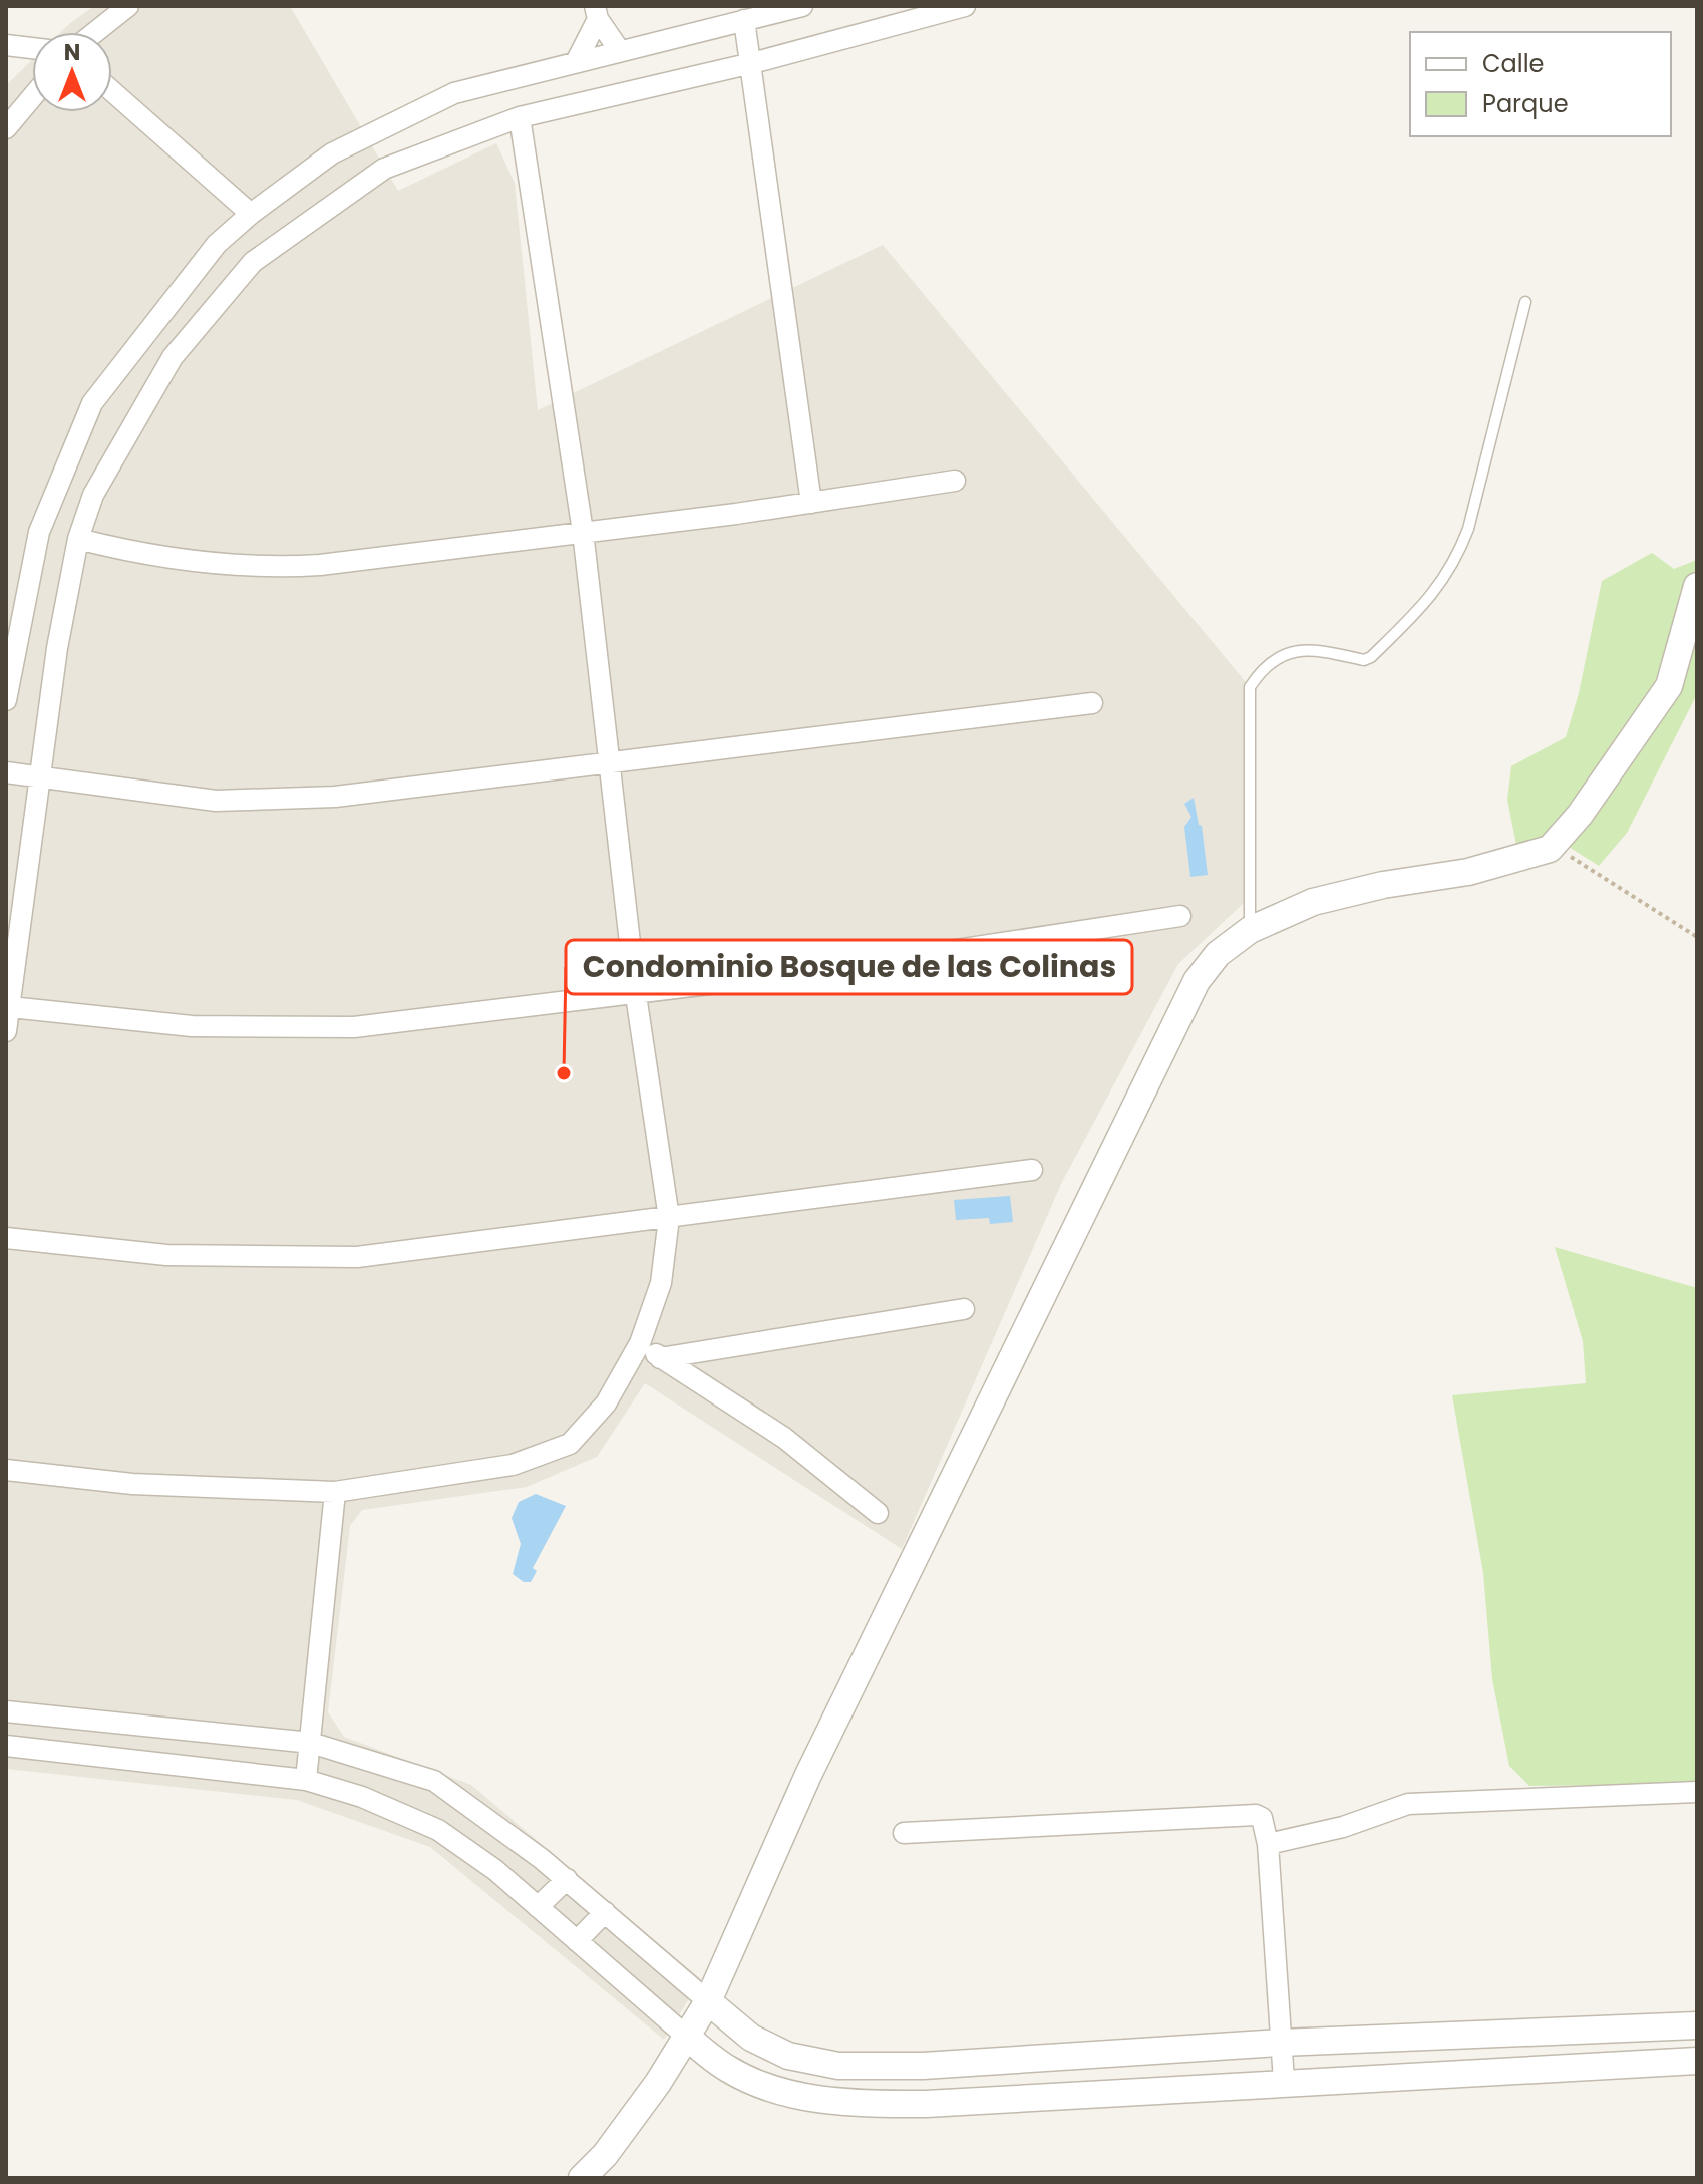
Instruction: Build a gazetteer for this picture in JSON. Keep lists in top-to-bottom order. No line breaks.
{"places":["Condominio Bosque de las Colinas"],"legend":["Calle","Parque"],"north":"top"}
